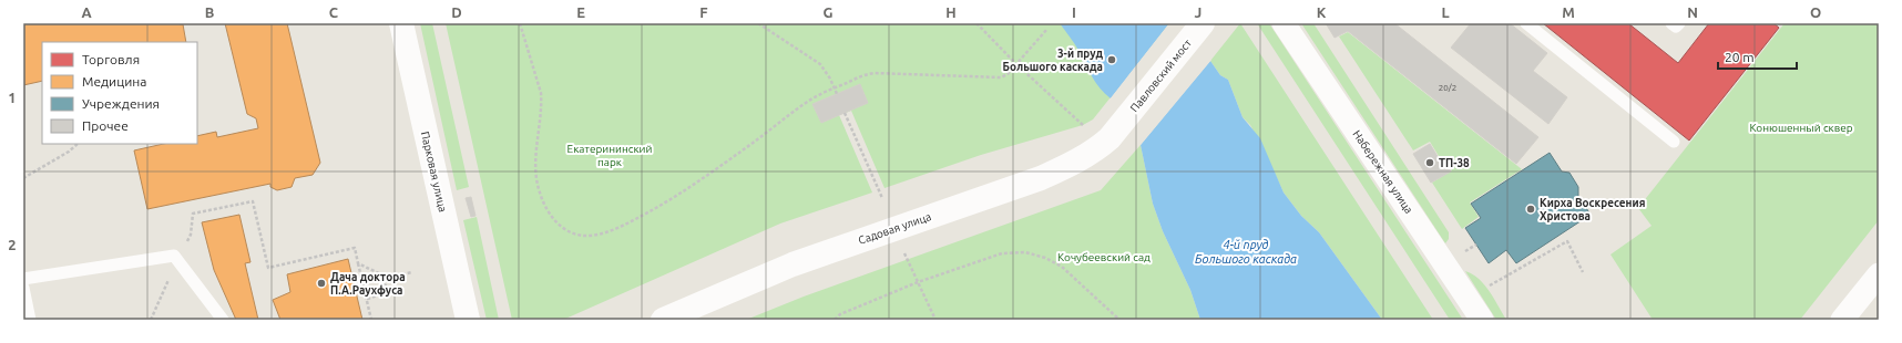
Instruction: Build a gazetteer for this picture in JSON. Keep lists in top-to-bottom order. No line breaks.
{"streets":{"main road":["Павловский мост","Парковая улица","Садовая улица"],"street":["Набережная улица"]},"crossings":[["Павловский мост","Садовая улица"]],"water":["4-й пруд Большого каскада"],"parks":["Конюшенный сквер","Екатерининский парк","Кочубеевский сад"],"places":["3-й пруд Большого каскада","ТП-38","Кирха Воскресения Христова","Дача доктора П.А.Раухфуса"],"house_numbers":["20/2"],"legend":["Торговля","Медицина","Учреждения","Прочее"],"scale_bar":"20 m","grid":{"columns":["A","B","C","D","E","F","G","H","I","J","K","L","M","N","O"],"rows":["1","2"]}}
